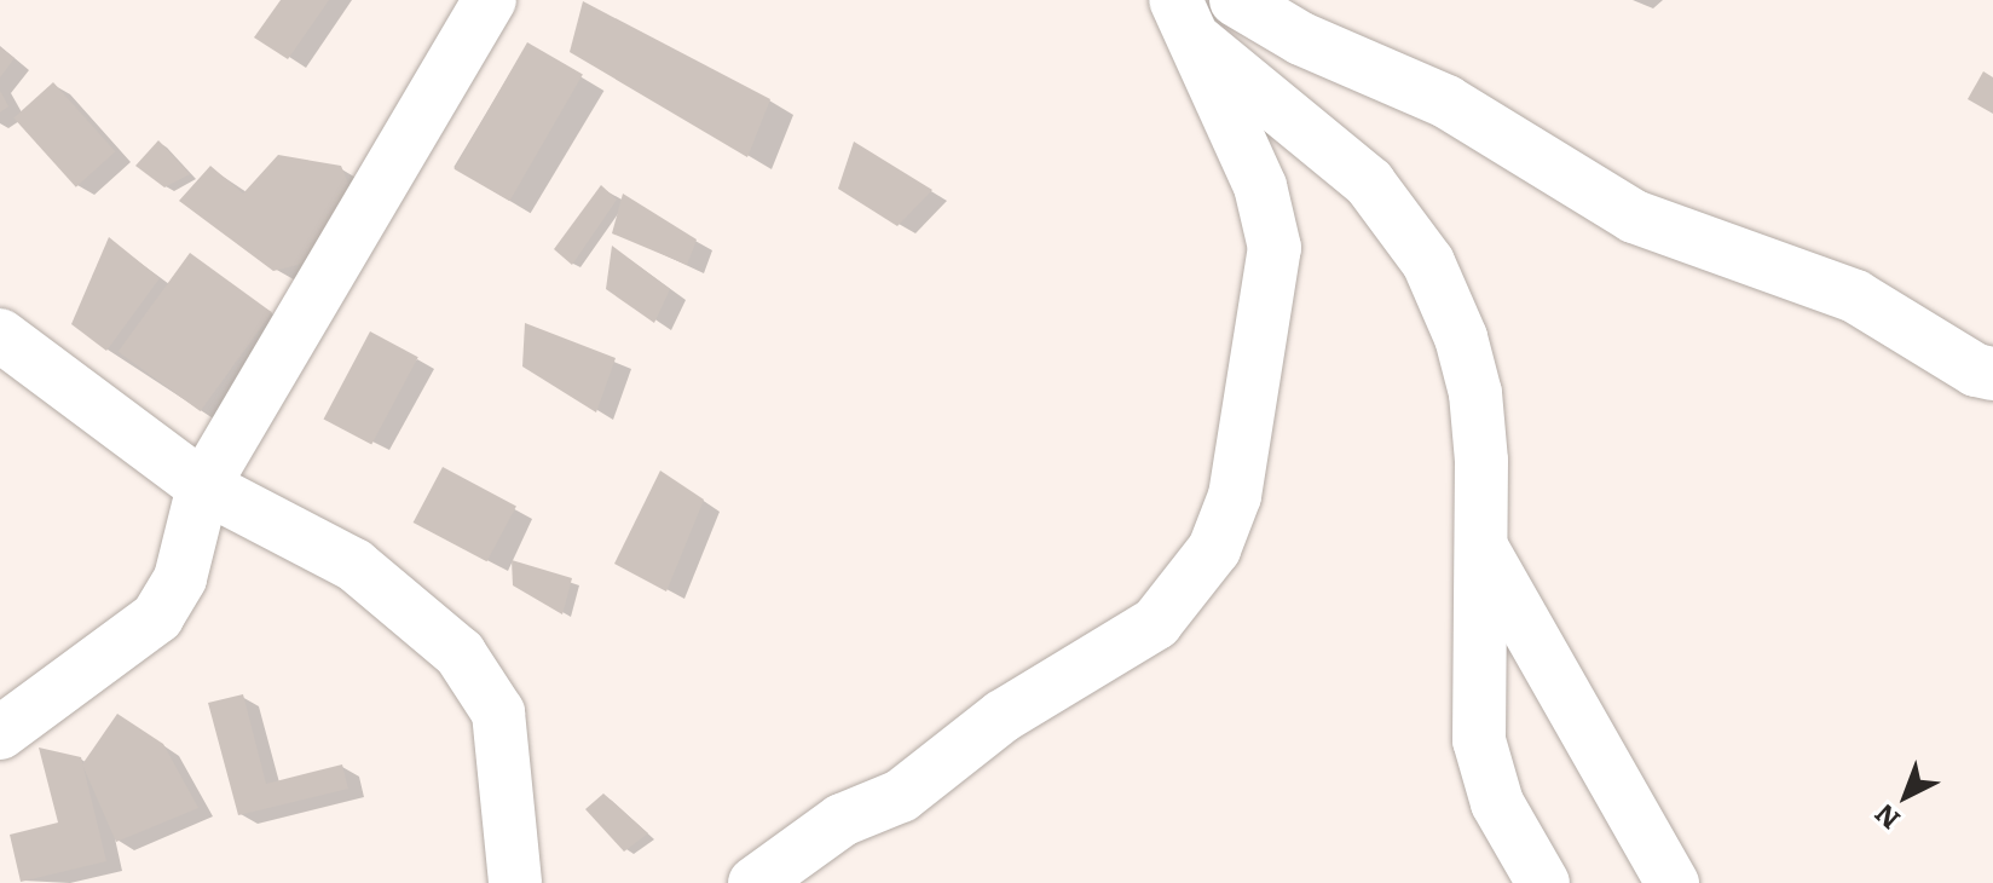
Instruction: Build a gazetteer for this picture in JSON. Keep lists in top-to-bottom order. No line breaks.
{"north":"bottom left"}
